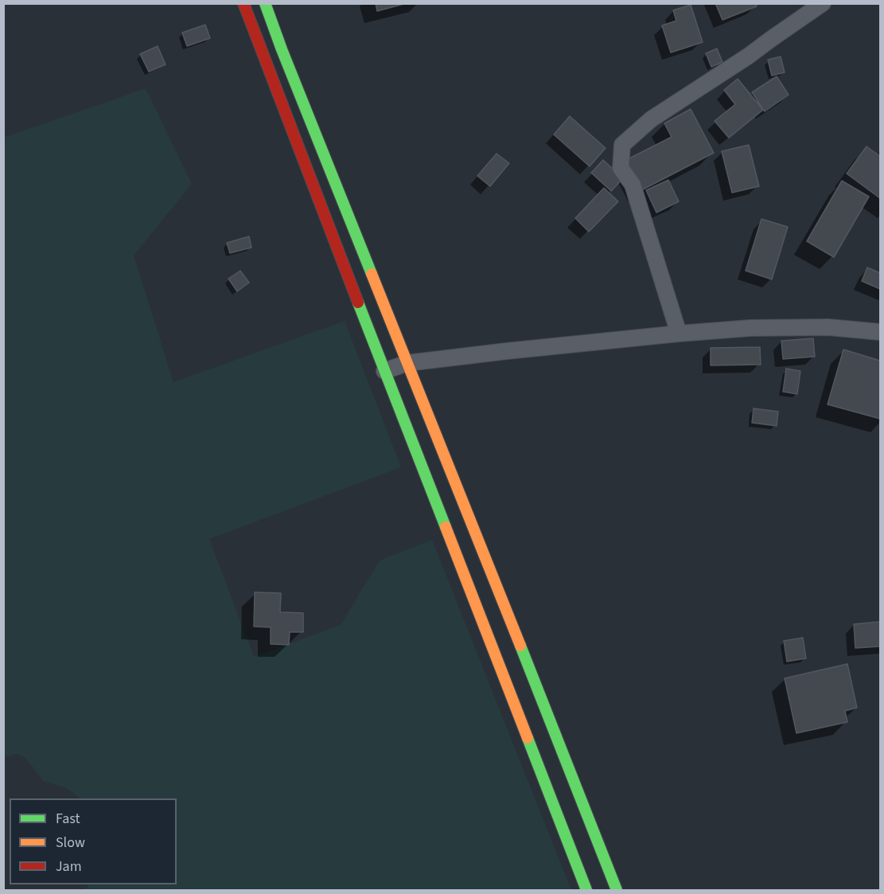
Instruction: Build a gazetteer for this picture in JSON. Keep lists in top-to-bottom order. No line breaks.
{"legend":["Fast","Slow","Jam"]}
